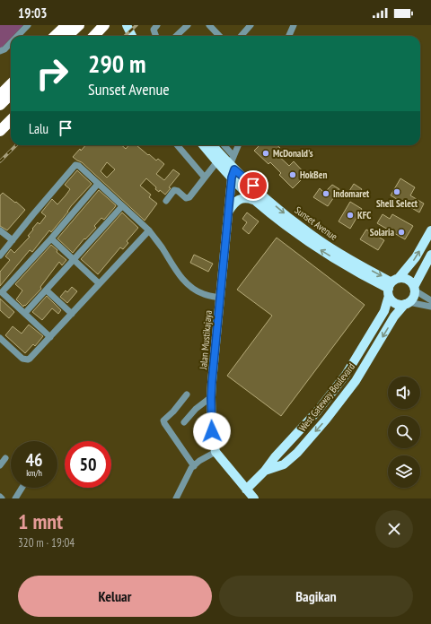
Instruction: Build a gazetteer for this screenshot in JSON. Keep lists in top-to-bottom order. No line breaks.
{"streets":{"main road":["Sunset Avenue","Jalan Mustikajaya","West Gateway Boulevard"]},"crossings":[["Sunset Avenue","Jalan Mustikajaya"],["Sunset Avenue","West Gateway Boulevard"],["Jalan Mustikajaya","West Gateway Boulevard"]],"places":["McDonald's","HokBen","Shell Select","Indomaret","KFC","Solaria"],"page":{"status":"19:03","turn":["290 m","Sunset Avenue"],"then":"Lalu","speed":"46 km/h","limit":"50","heading":["1 mnt","320 m · 19:04"],"buttons":["Keluar","Bagikan"]}}
